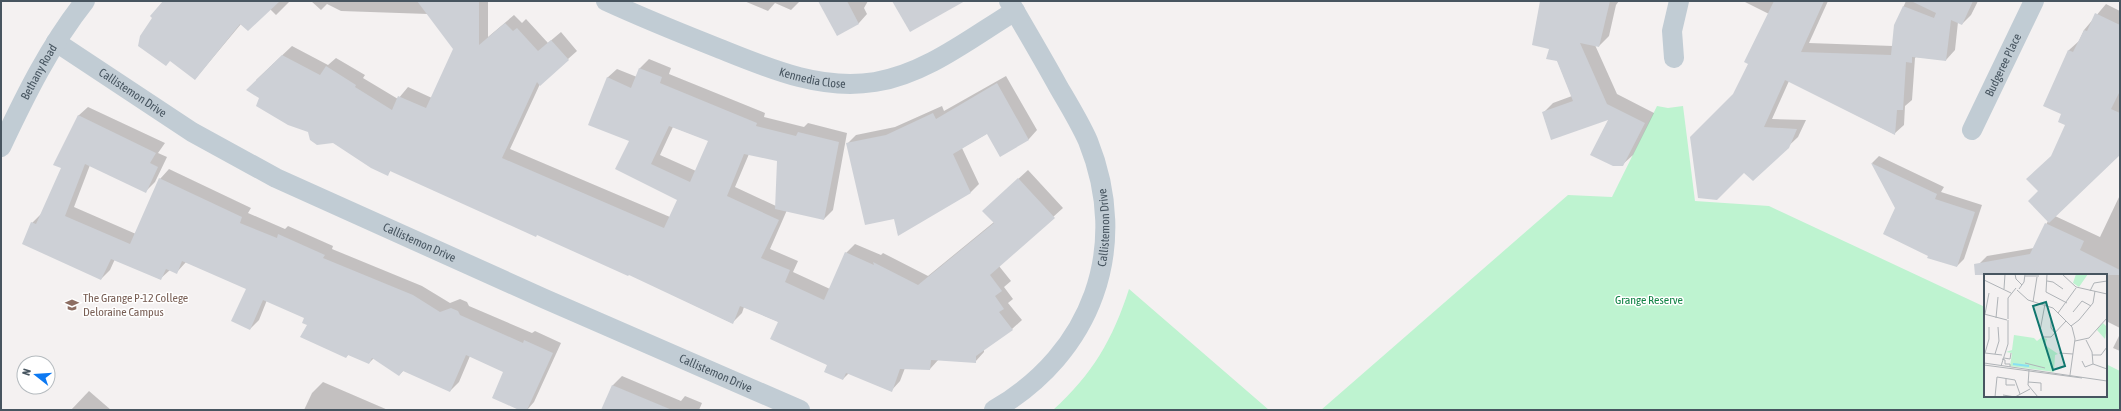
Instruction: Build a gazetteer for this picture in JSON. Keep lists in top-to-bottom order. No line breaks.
{"streets":{"street":["Budgeree Place","Bethany Road","Kennedia Close","Callistemon Drive"]},"crossings":[["Bethany Road","Callistemon Drive"],["Kennedia Close","Callistemon Drive"]],"parks":["Grange Reserve"],"places":{"school or university":["The Grange P-12 College Deloraine Campus"]},"north":"left"}
